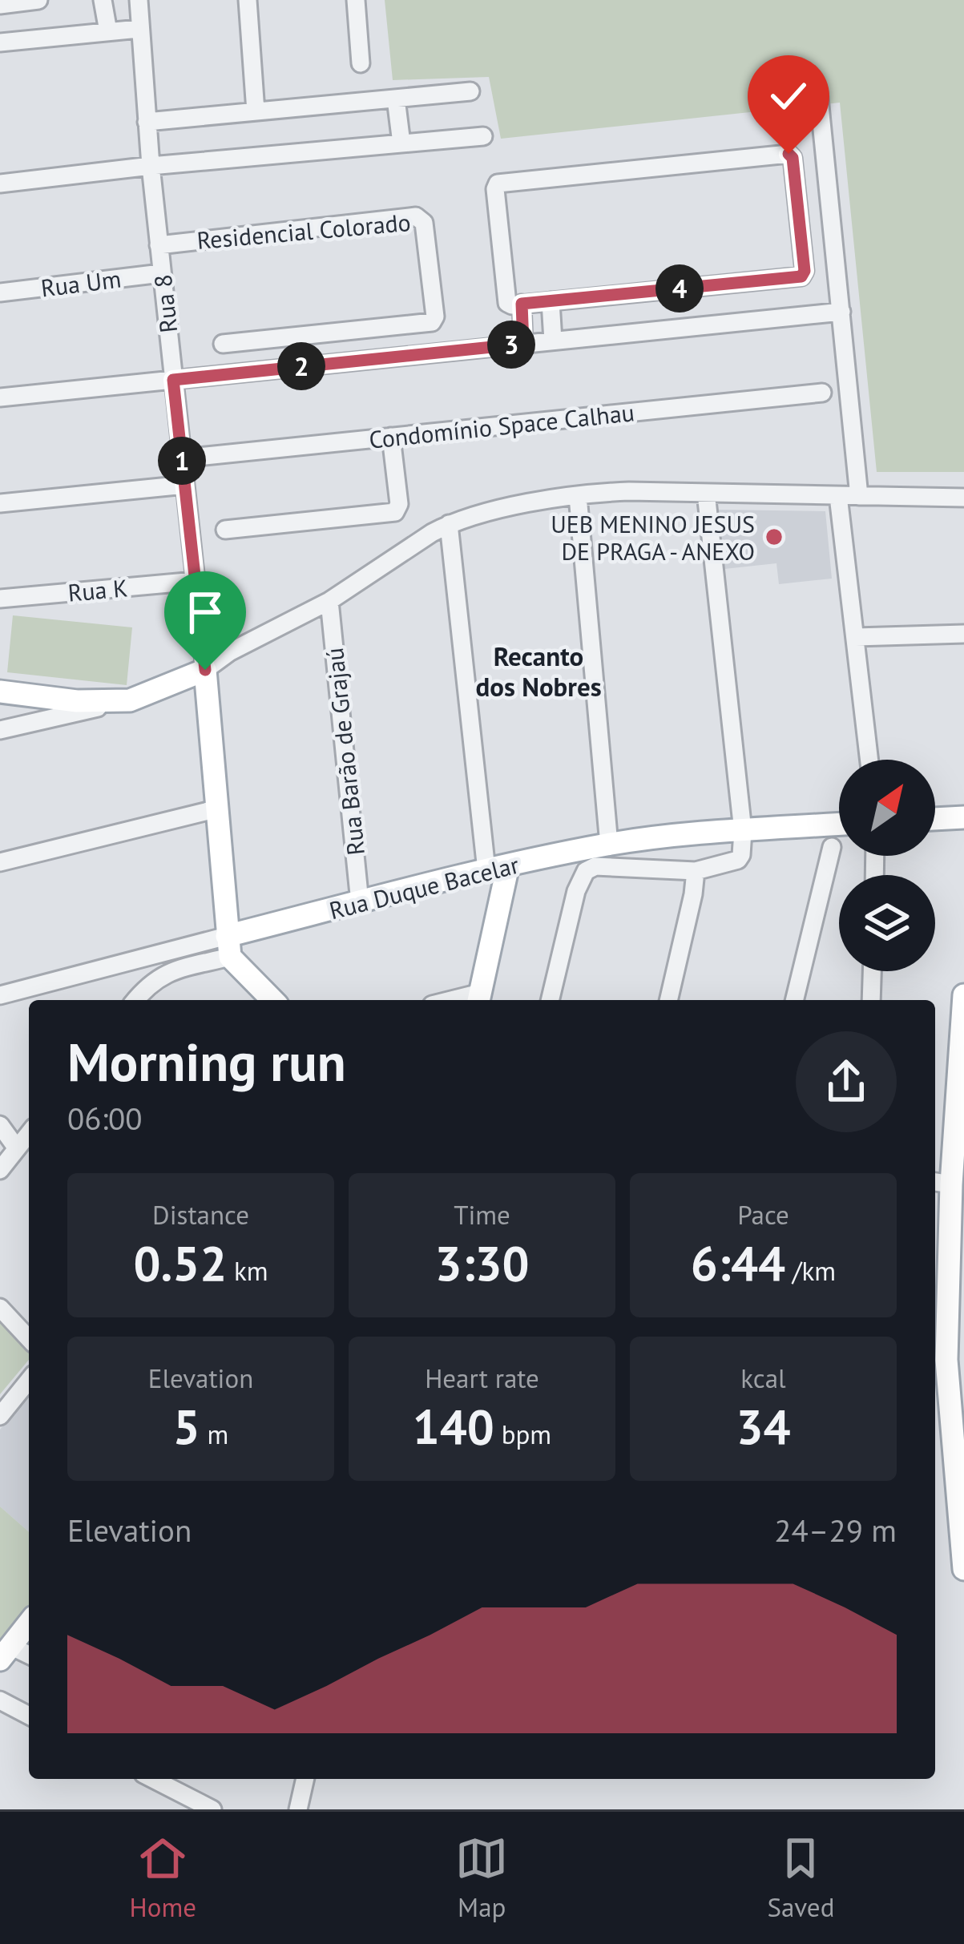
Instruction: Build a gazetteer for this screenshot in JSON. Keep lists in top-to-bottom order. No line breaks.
{"streets":{"main road":["Rua Duque Bacelar"],"street":["Residencial Colorado","Rua Um","Rua 8","Condomínio Space Calhau","Rua K","Rua Barão de Grajaú"]},"crossings":[["Residencial Colorado","Rua 8"],["Rua Um","Rua 8"],["Rua 8","Condomínio Space Calhau"],["Rua 8","Rua K"],["Rua Barão de Grajaú","Rua Duque Bacelar"]],"districts":["Recanto dos Nobres"],"places":["UEB MENINO JESUS DE PRAGA - ANEXO"],"north":"top right","page":{"pins":["4","3","2","1"],"heading":["Morning run","06:00"],"stats":[["Distance","0.52 km"],["Time","3:30"],["Pace","6:44 /km"],["Elevation","5 m"],["Heart rate","140 bpm"],["kcal","34"]],"chart":["Elevation","24–29 m"],"tabs":["Home","Map","Saved"]}}
